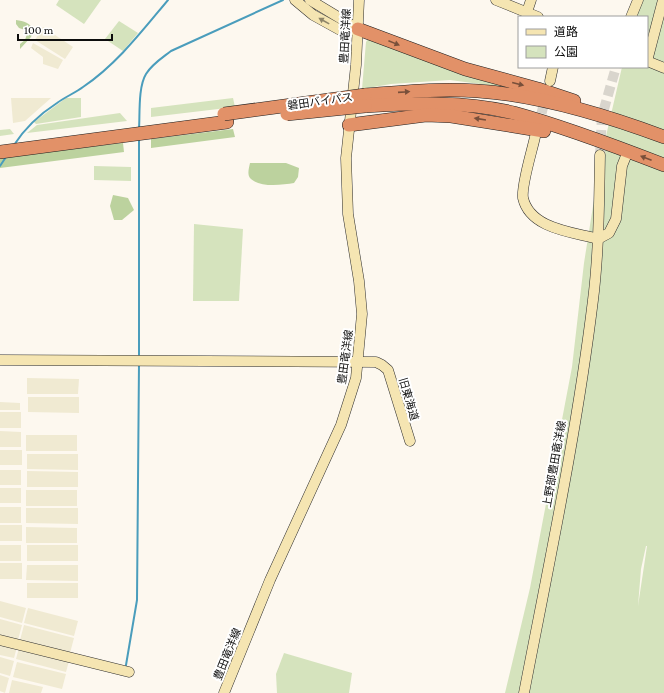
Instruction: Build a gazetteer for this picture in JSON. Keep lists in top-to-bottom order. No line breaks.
{"streets":{"highway":["磐田バイパス"],"main road":["豊田竜洋線","旧東海道","上野部豊田竜洋線"]},"crossings":[["豊田竜洋線","旧東海道"]],"legend":["道路","公園"],"scale_bar":"100 m"}
